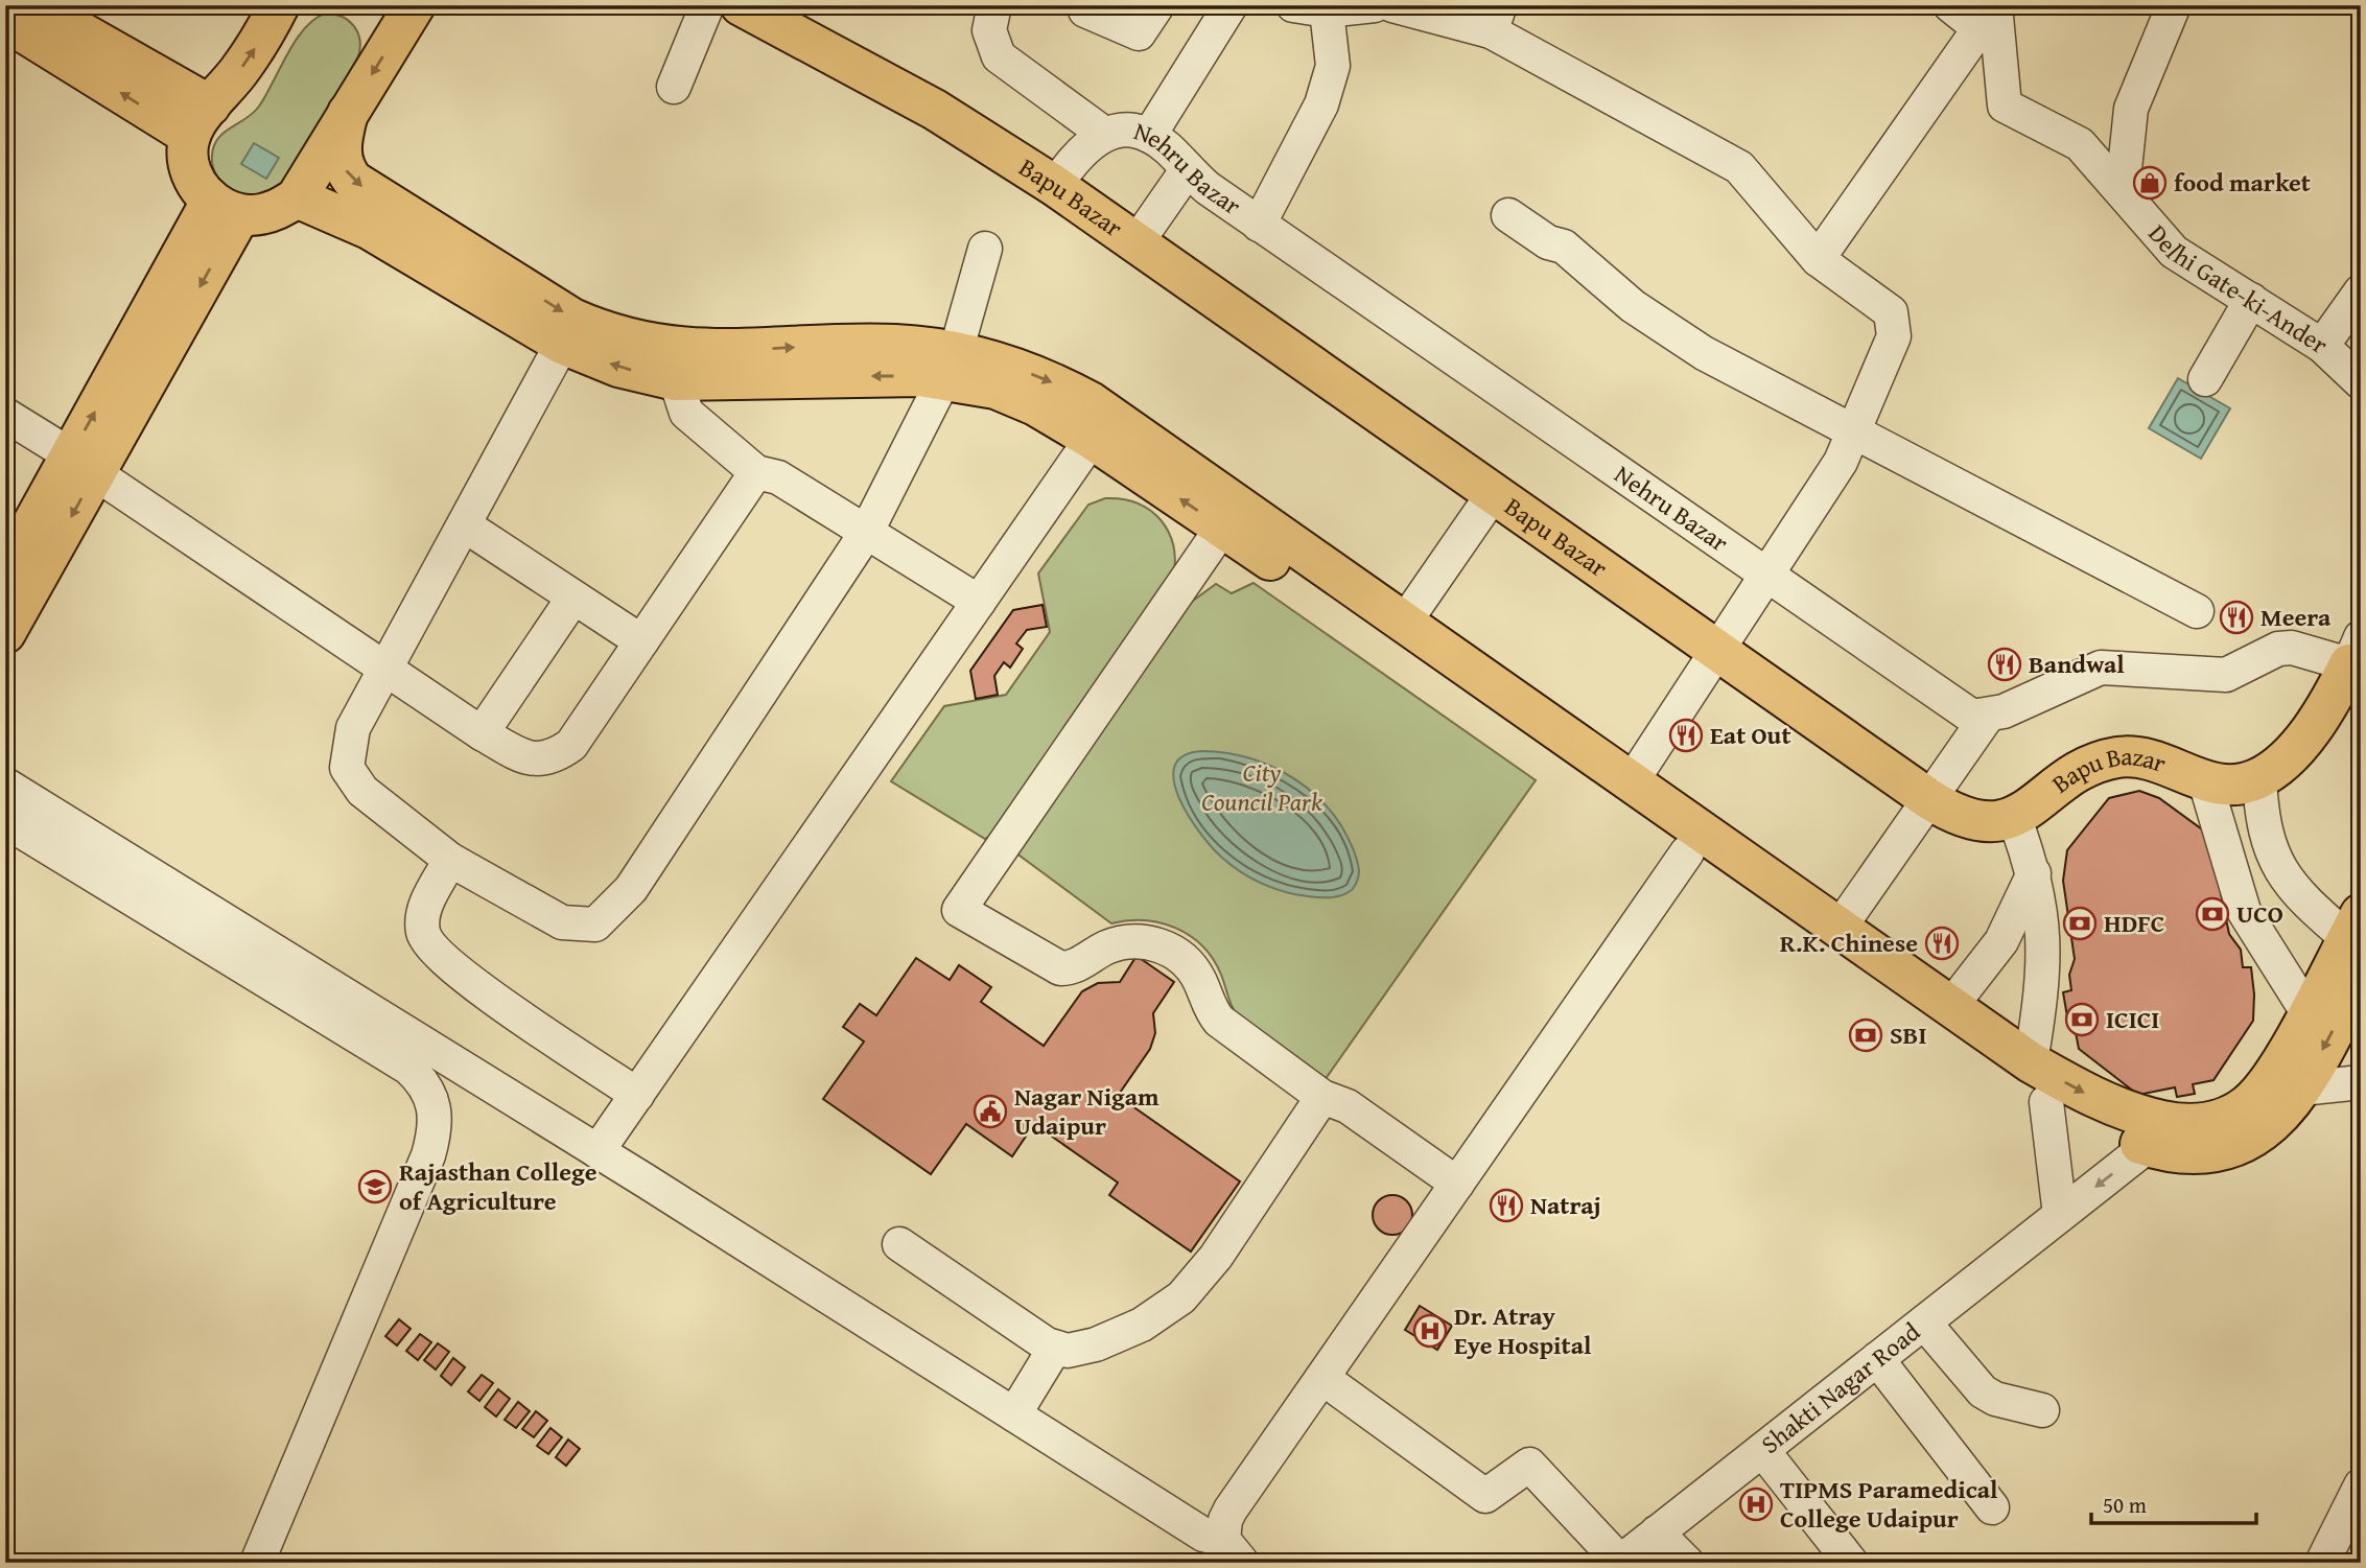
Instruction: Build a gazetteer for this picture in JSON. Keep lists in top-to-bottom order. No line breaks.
{"streets":{"main road":["Bapu Bazar"],"street":["Nehru Bazar","Delhi Gate-ki-Ander","Shakti Nagar Road"]},"crossings":[["Nehru Bazar","Bapu Bazar"]],"parks":["City Council Park"],"places":{"shop":["food market"],"restaurant":["Meera","Bandwal","Eat Out","R.K. Chinese","Natraj"],"bank":["UCO","HDFC","ICICI","SBI"],"public building":["Nagar Nigam Udaipur"],"school or university":["Rajasthan College of Agriculture"],"hospital":["Dr. Atray Eye Hospital","TIPMS Paramedical College Udaipur"]},"scale_bar":"50 m"}
